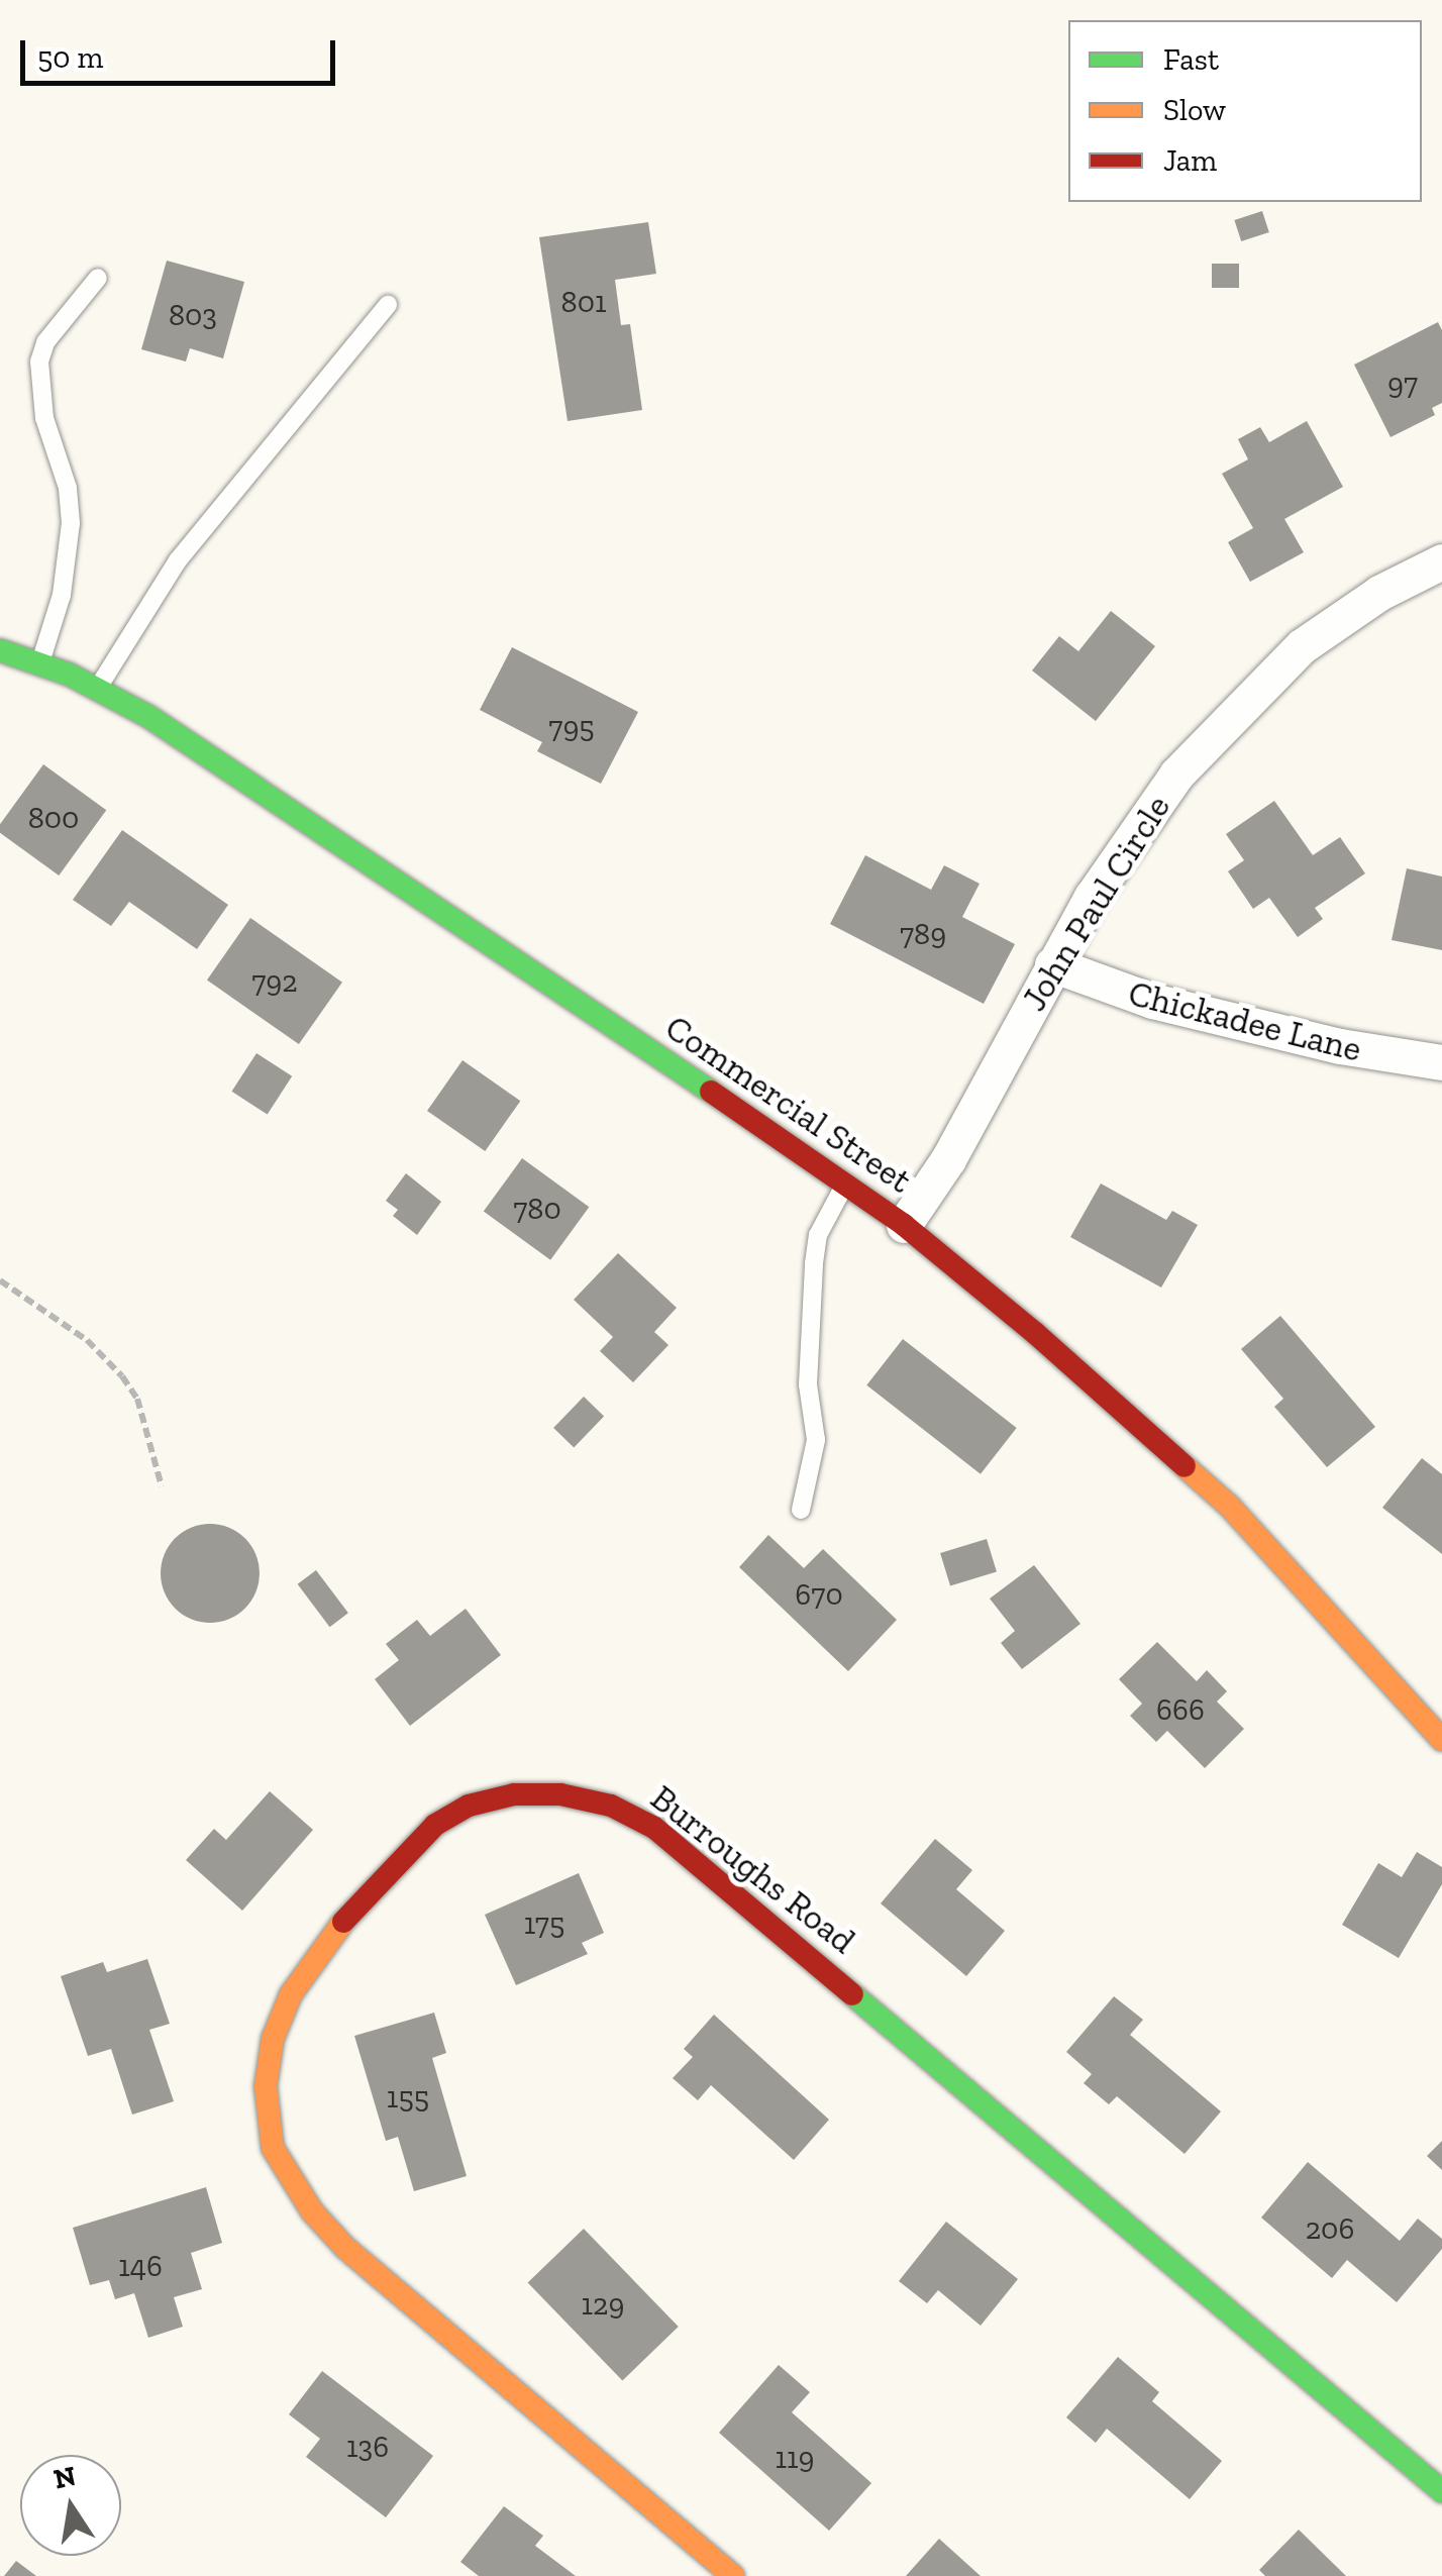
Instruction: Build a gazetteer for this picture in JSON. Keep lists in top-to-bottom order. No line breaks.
{"streets":{"street":["John Paul Circle","Chickadee Lane","Commercial Street","Burroughs Road"]},"crossings":[["John Paul Circle","Chickadee Lane"],["John Paul Circle","Commercial Street"]],"house_numbers":["801","803","97","795","800","789","792","780","670","666","175","155","206","146","129","136","119"],"legend":["Fast","Slow","Jam"],"scale_bar":"50 m","north":"top"}
